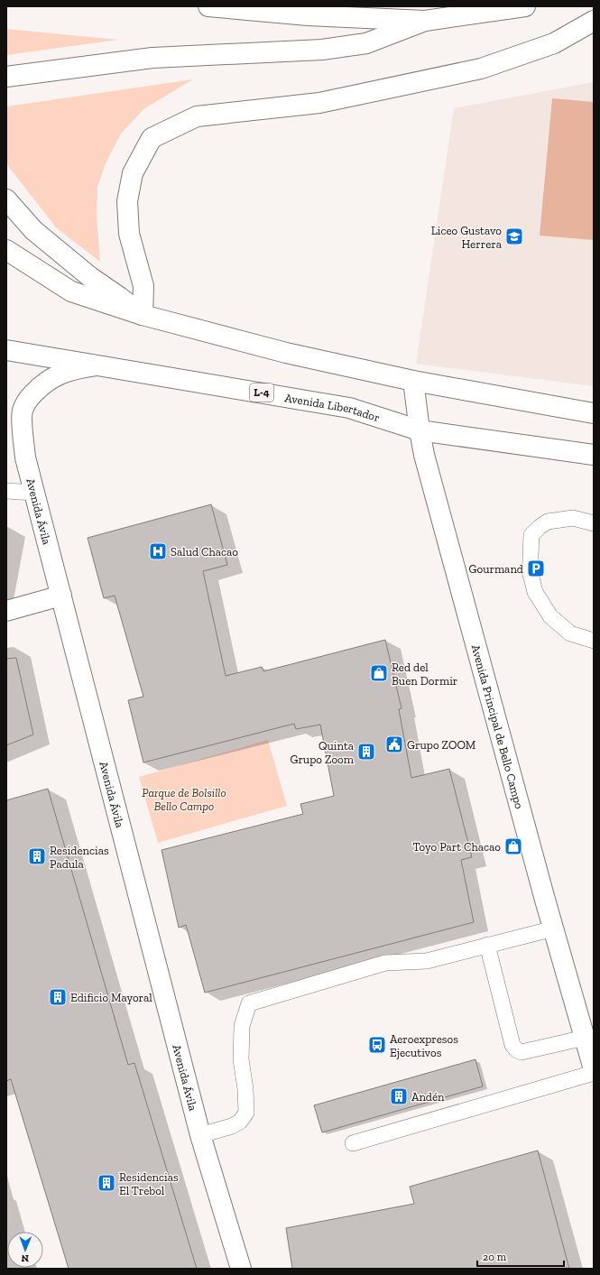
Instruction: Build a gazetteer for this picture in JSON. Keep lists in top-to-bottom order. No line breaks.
{"streets":{"main road":["L-4","Avenida Libertador","Avenida Ávila","Avenida Principal de Bello Campo"]},"crossings":[["Avenida Libertador","Avenida Ávila"],["Avenida Libertador","Avenida Principal de Bello Campo"]],"parks":["Parque de Bolsillo Bello Campo"],"places":{"school or university":["Liceo Gustavo Herrera"],"hospital":["Salud Chacao"],"parking":["Gourmand"],"shop":["Red del Buen Dormir","Toyo Part Chacao"],"public building":["Grupo ZOOM"],"building":["Quinta Grupo Zoom","Residencias Padula","Edificio Mayoral","Andén","Residencias El Trebol"],"bus stop":["Aeroexpresos Ejecutivos"]},"scale_bar":"20 m","north":"bottom"}
